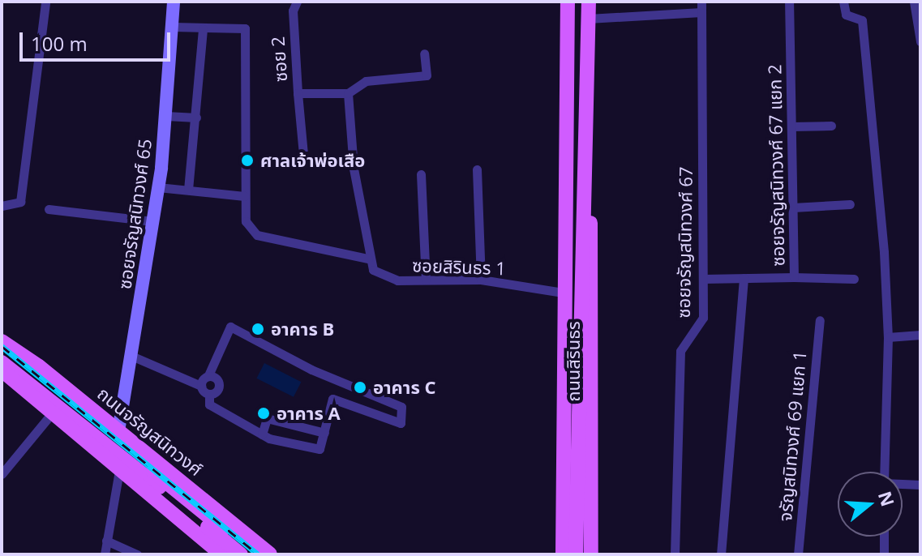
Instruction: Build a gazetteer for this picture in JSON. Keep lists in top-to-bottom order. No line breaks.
{"streets":{"main road":["ถนนสิรินธร","ถนนจรัญสนิทวงศ์"],"street":["ซอย 2","ซอยจรัญสนิทวงศ์ 67 แยก 2","ซอยจรัญสนิทวงศ์ 65","ซอยจรัญสนิทวงศ์ 67","ซอยสิรินธร 1","จรัญสนิทวงศ์ 69 แยก 1"]},"crossings":[["ซอยจรัญสนิทวงศ์ 67 แยก 2","ซอยจรัญสนิทวงศ์ 67"],["ซอยจรัญสนิทวงศ์ 65","ถนนจรัญสนิทวงศ์"],["ซอยสิรินธร 1","ถนนสิรินธร"]],"places":["ศาลเจ้าพ่อเสือ","อาคาร B","อาคาร C","อาคาร A"],"scale_bar":"100 m","north":"right"}
